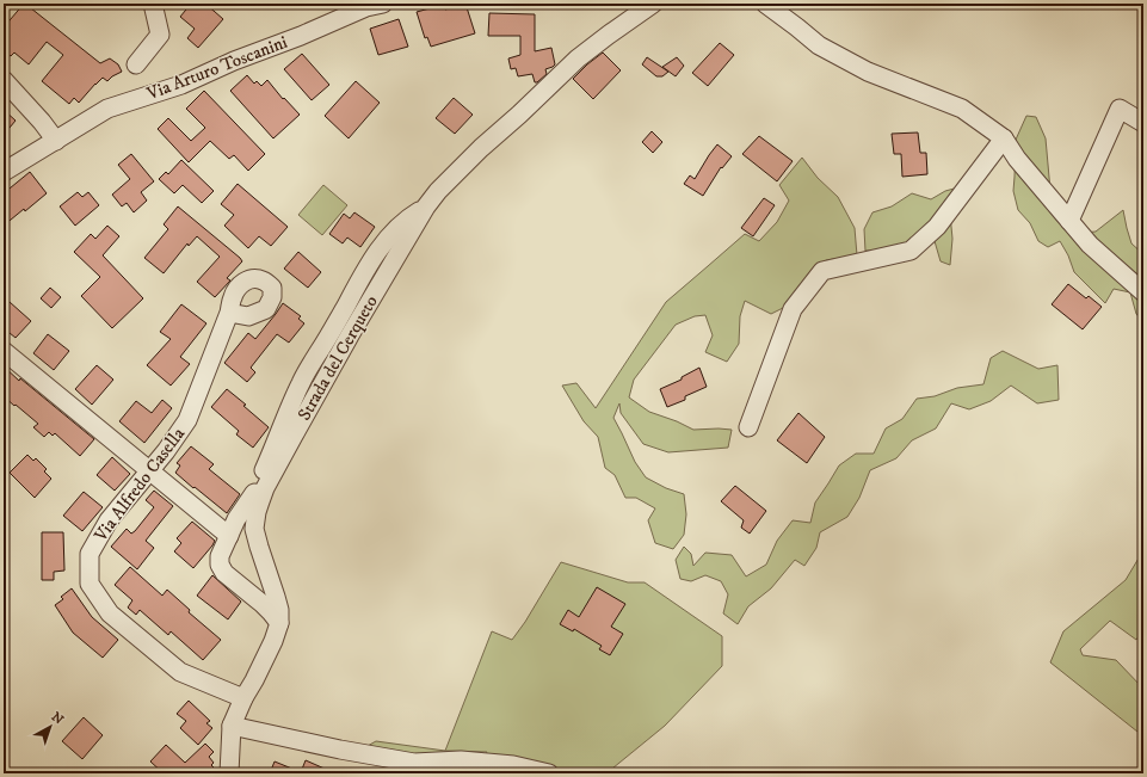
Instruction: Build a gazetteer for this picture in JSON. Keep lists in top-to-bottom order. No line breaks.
{"streets":{"street":["Via Arturo Toscanini","Strada del Cerqueto","Via Alfredo Casella"]},"crossings":[["Strada del Cerqueto","Via Alfredo Casella"]],"north":"top right"}
